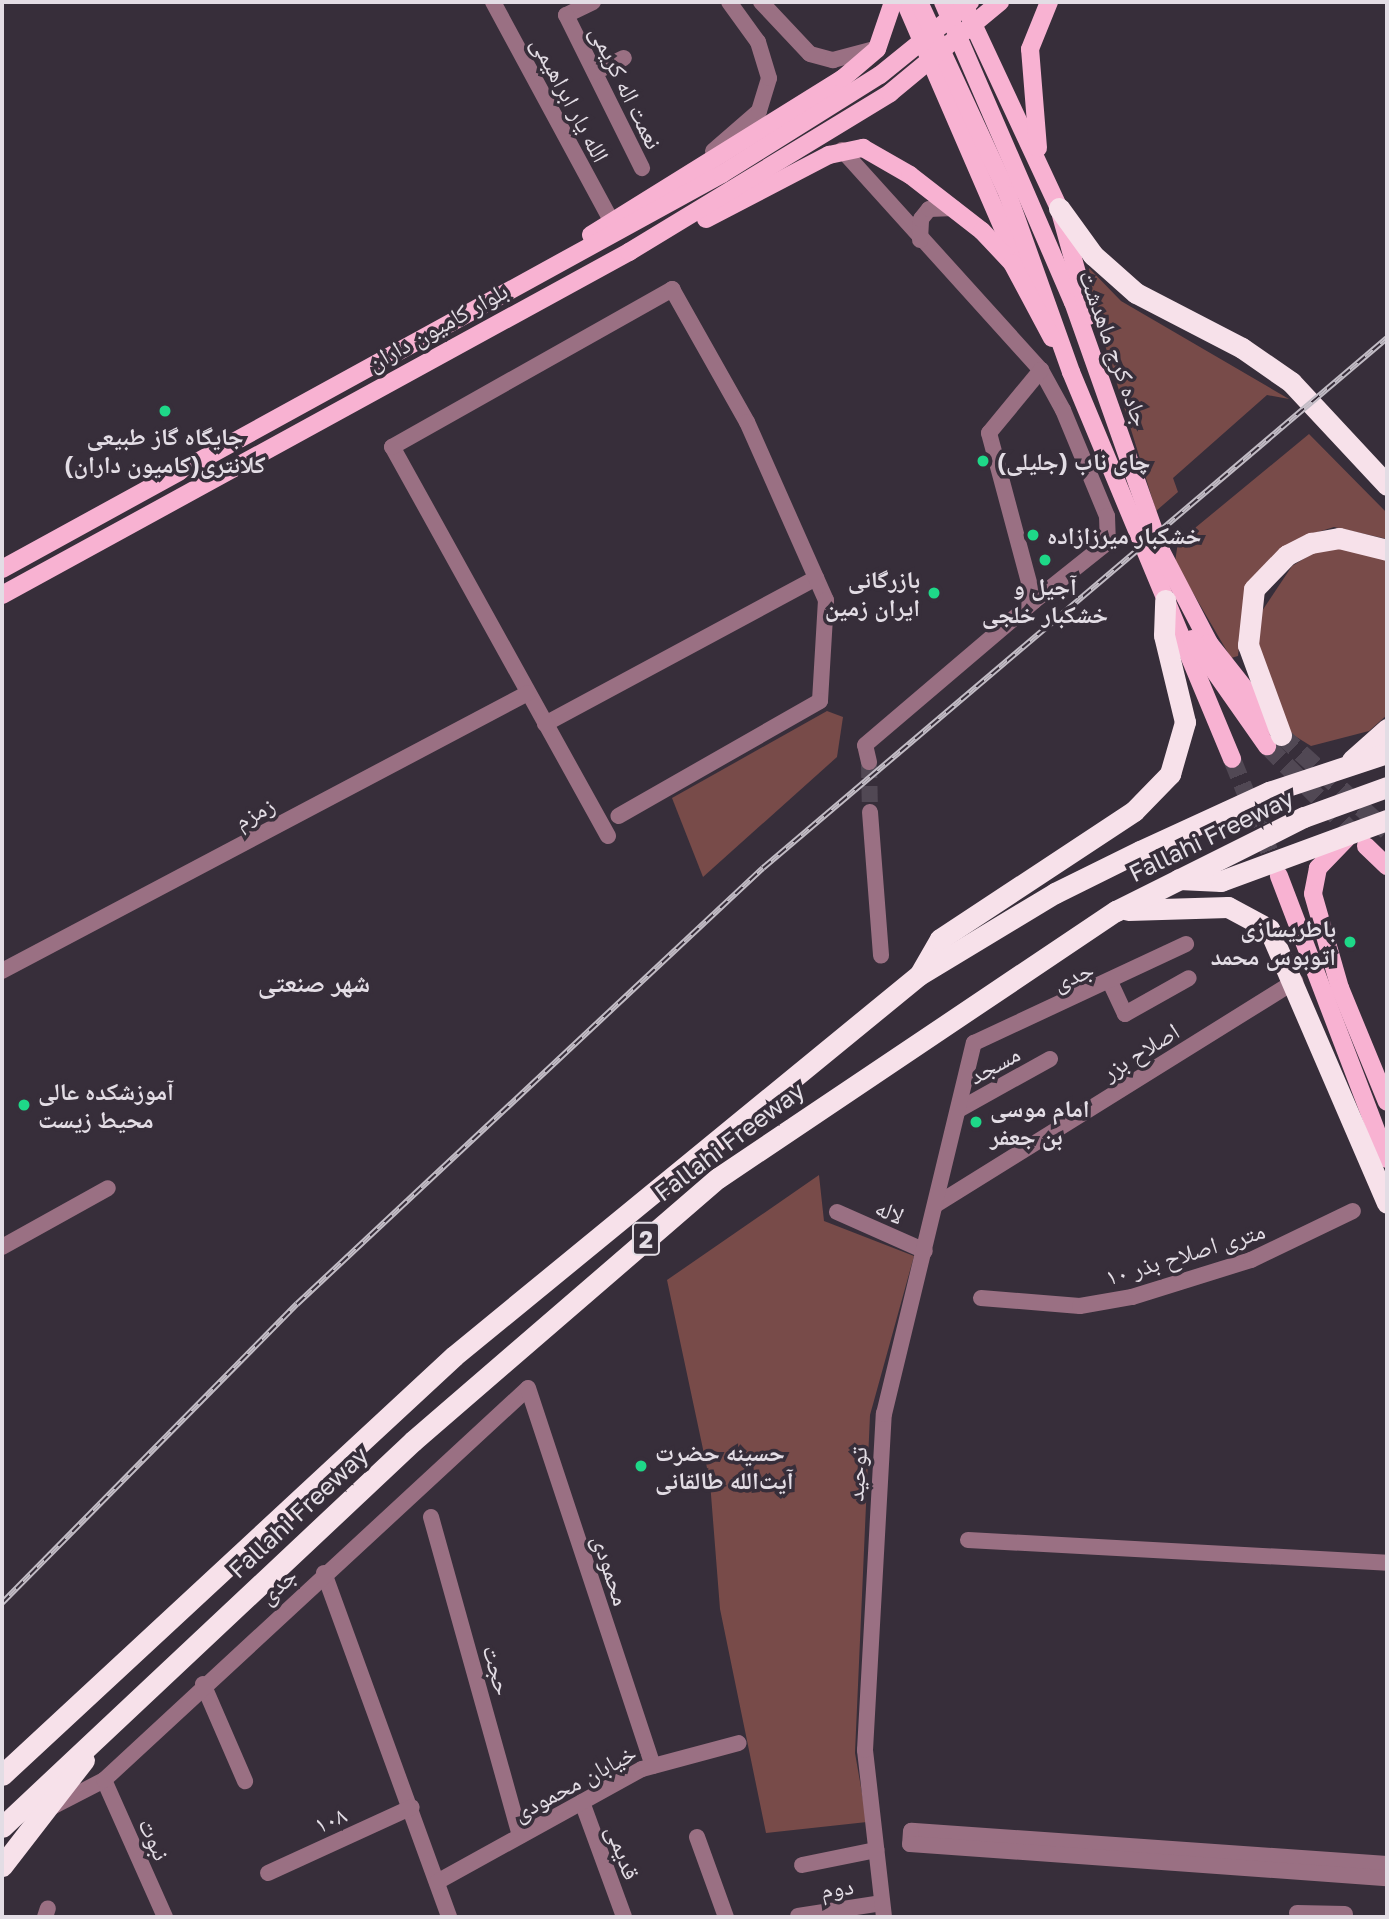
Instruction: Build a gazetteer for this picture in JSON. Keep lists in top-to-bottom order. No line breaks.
{"streets":{"highway":["Fallahi Freeway","2"],"main road":["بلوار کامیون داران","جاده کرج ماهدشت"],"street":["نعمت اله کریمی","الله یار ابراهیمی","زمزم","جدی","اصلاح بزر","مسجد","لاله","۱۰ متری اصلاح بذر","توحید","محمودی","حجت","خیابان محمودی","۱۰۸","نبوت","قدیمی","دوم"]},"crossings":[["جدی","توحید"],["جدی","محمودی"],["جدی","نبوت"],["اصلاح بزر","توحید"],["مسجد","توحید"],["لاله","توحید"],["توحید","دوم"],["محمودی","خیابان محمودی"],["حجت","خیابان محمودی"],["خیابان محمودی","قدیمی"]],"districts":["شهر صنعتی"],"places":["جایگاه گاز طبیعی کلانتری(کامیون داران)","چای ناب (جلیلی)","خشکبار میرزازاده","آجیل و خشکبار خلجی","بازرگانی ایران زمین","باطریسازی اتوبوس محمد","آموزشکده عالی محیط زیست","امام موسی بن جعفر","حسینه حضرت آیت‌الله طالقانی"]}
